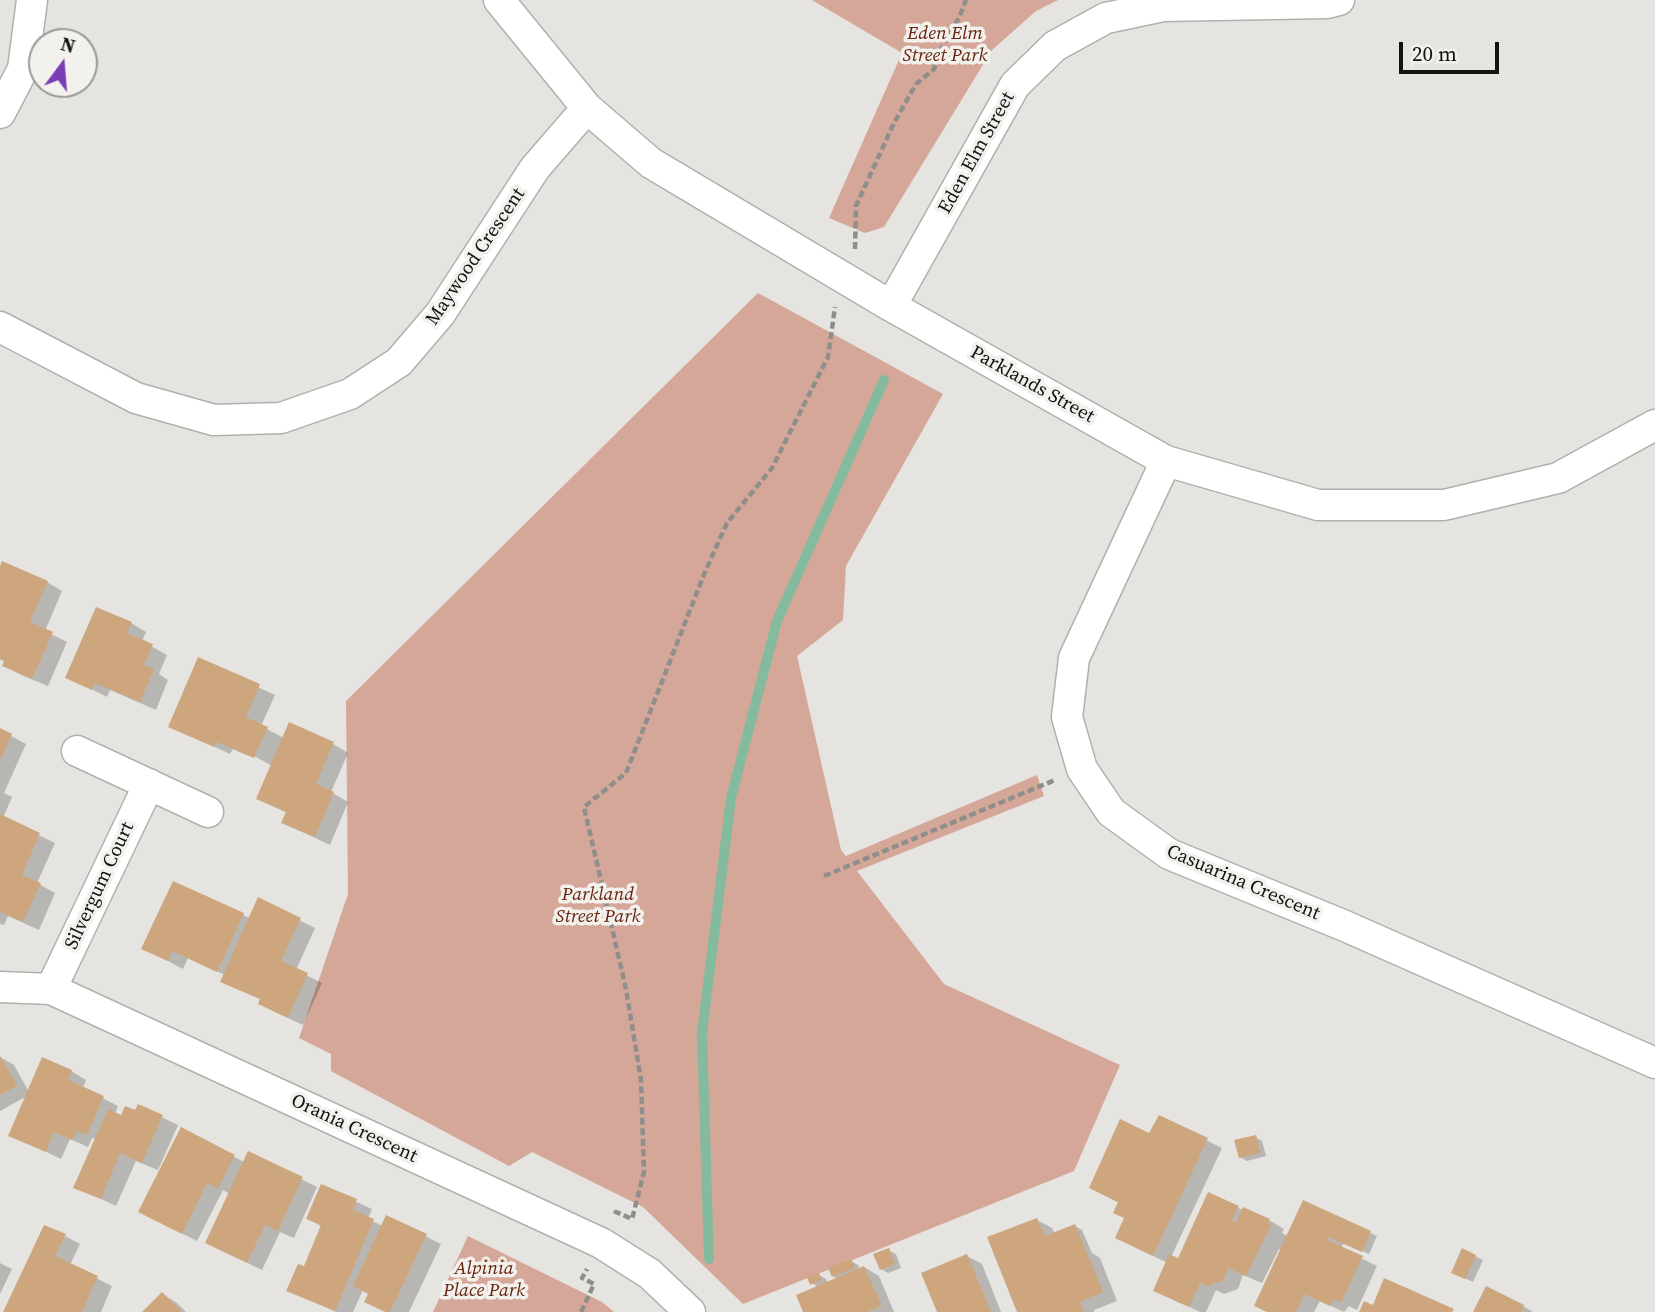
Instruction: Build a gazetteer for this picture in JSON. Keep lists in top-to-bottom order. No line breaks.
{"streets":{"street":["Eden Elm Street","Maywood Crescent","Parklands Street","Casuarina Crescent","Silvergum Court","Orania Crescent"]},"crossings":[["Eden Elm Street","Parklands Street"],["Maywood Crescent","Parklands Street"],["Parklands Street","Casuarina Crescent"],["Silvergum Court","Orania Crescent"]],"parks":["Eden Elm Street Park","Parkland Street Park","Alpinia Place Park"],"scale_bar":"20 m","north":"top"}
